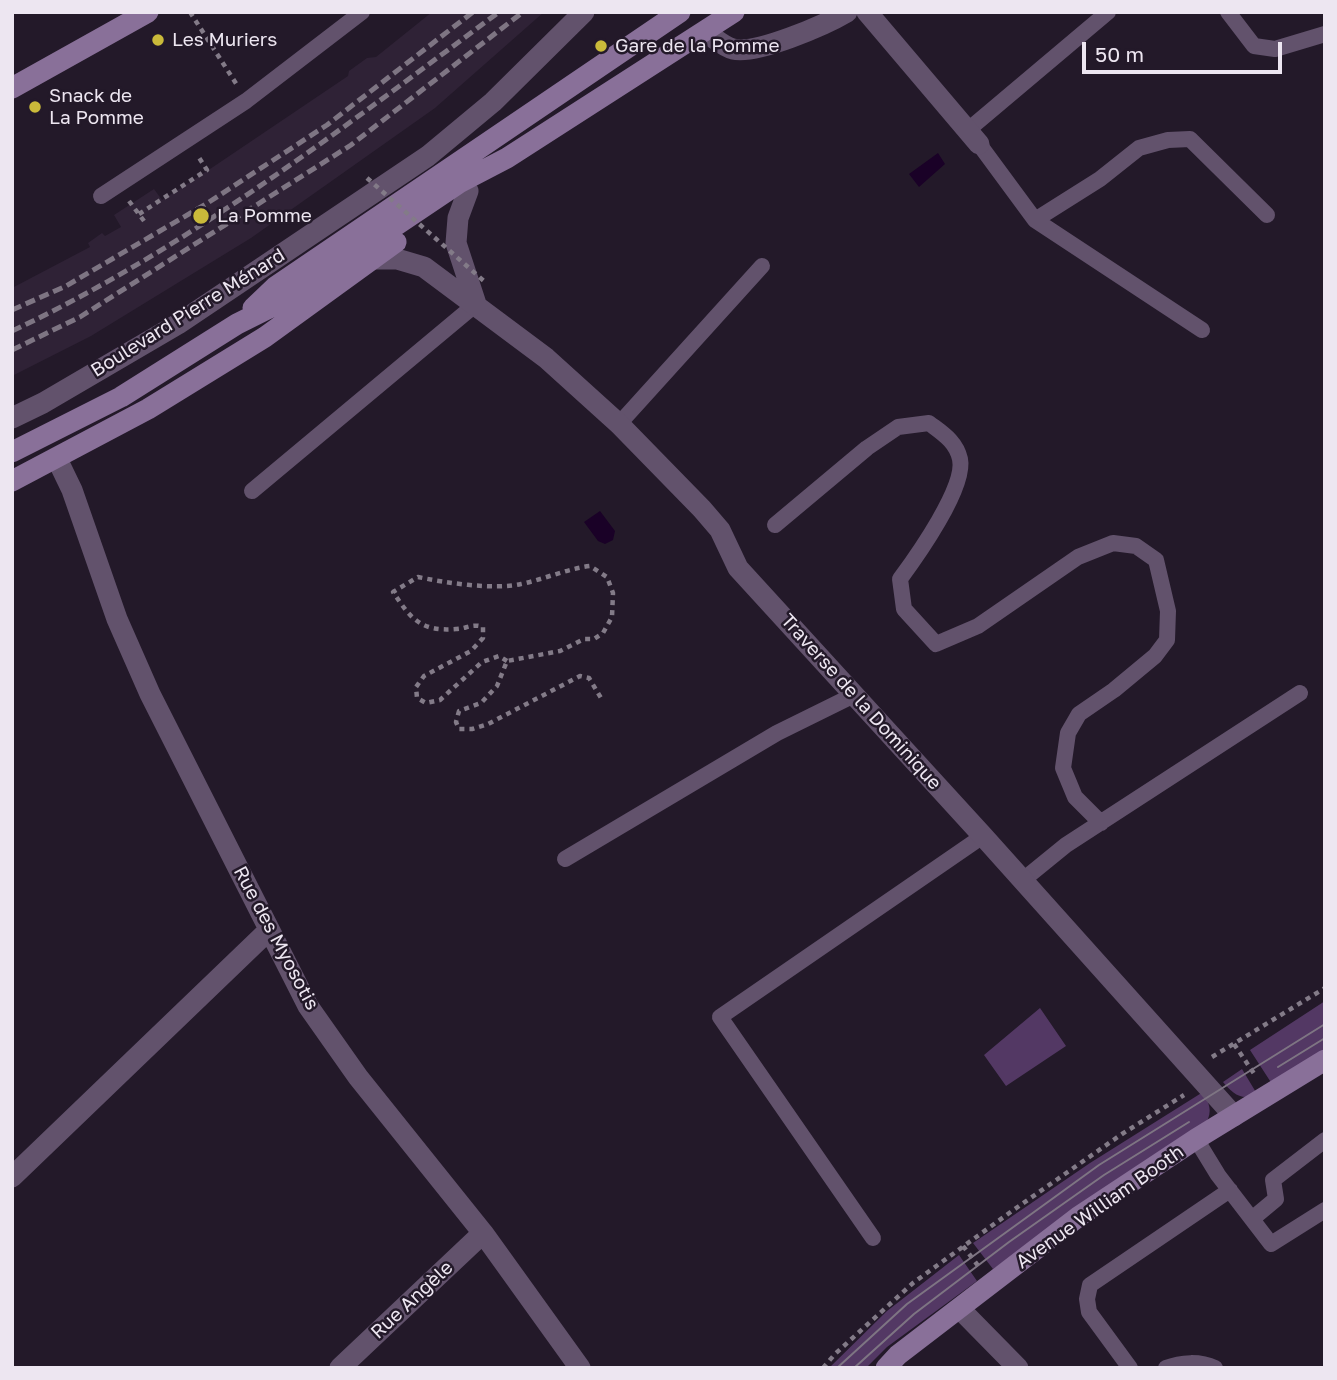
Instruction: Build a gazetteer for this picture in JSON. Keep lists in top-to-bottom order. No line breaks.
{"streets":{"main road":["Boulevard Pierre Ménard","Avenue William Booth"],"street":["Traverse de la Dominique","Rue des Myosotis","Rue Angèle"]},"crossings":[["Boulevard Pierre Ménard","Traverse de la Dominique"],["Boulevard Pierre Ménard","Rue des Myosotis"],["Traverse de la Dominique","Avenue William Booth"],["Rue des Myosotis","Rue Angèle"]],"places":["Les Muriers","Gare de la Pomme","Snack de La Pomme","La Pomme"],"scale_bar":"50 m"}
